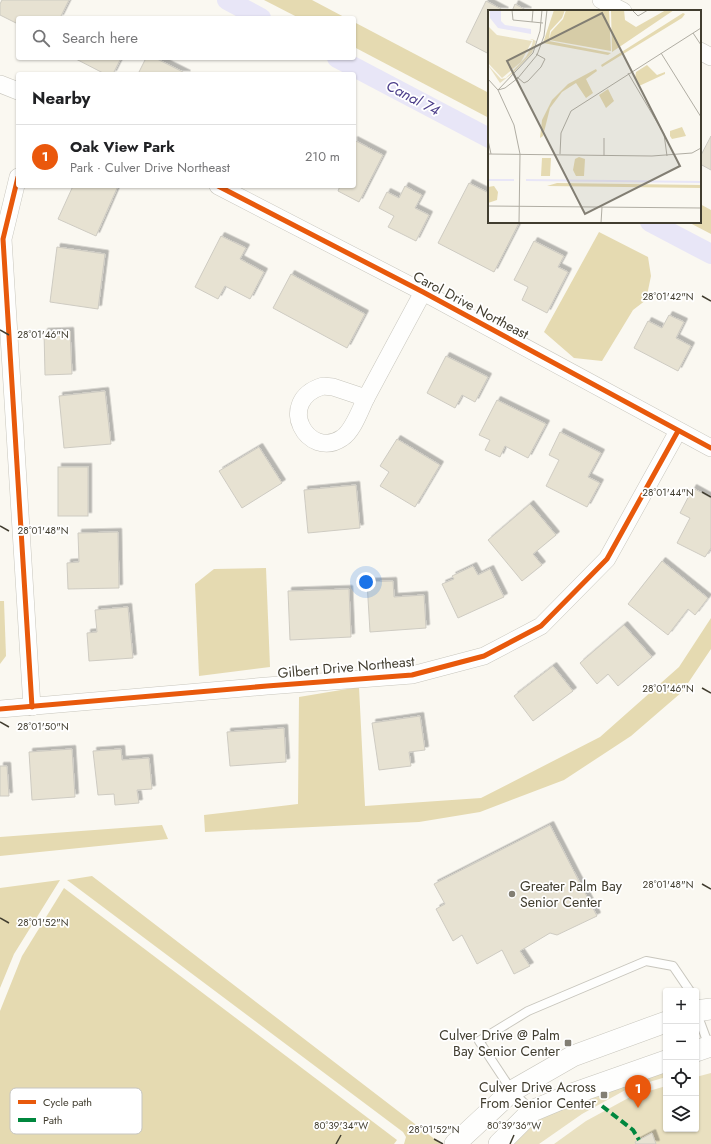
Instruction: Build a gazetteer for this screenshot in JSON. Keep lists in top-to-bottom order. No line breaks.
{"streets":{"street":["Carol Drive Northeast","Gilbert Drive Northeast"]},"crossings":[["Carol Drive Northeast","Gilbert Drive Northeast"]],"water":["Canal 74"],"places":{"other":["Greater Palm Bay Senior Center"],"transit":["Culver Drive @ Palm Bay Senior Center","Culver Drive Across From Senior Center"]},"legend":["Cycle path","Path"],"page":{"search":"Search here","heading":"Nearby","list":[{"mark":"1","name":"Oak View Park","note":"Park · Culver Drive Northeast","value":"210 m"}],"map_buttons":["+","−"],"pins":"1"},"coordinates":["28°01'42\"N","28°01'46\"N","28°01'44\"N","28°01'48\"N","28°01'50\"N","28°01'52\"N","80°39'34\"W","80°39'36\"W"]}
